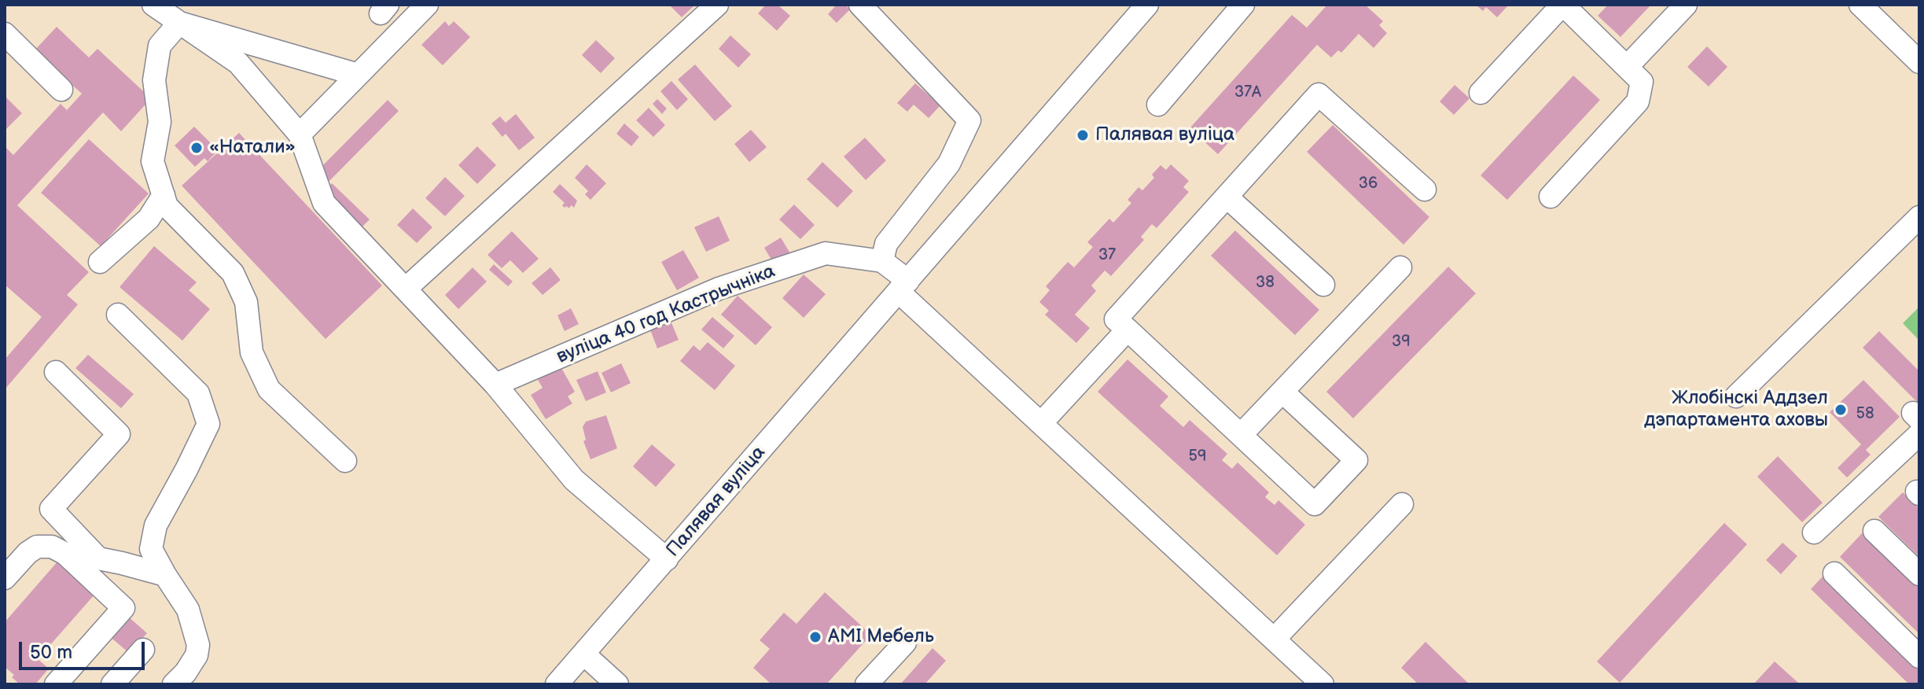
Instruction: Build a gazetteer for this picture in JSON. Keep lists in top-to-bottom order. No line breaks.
{"streets":{"street":["вуліца 40 год Кастрычніка","Палявая вуліца"]},"crossings":[["вуліца 40 год Кастрычніка","Палявая вуліца"]],"places":["Палявая вуліца","«Натали»","Жлобінскі Аддзел дэпартамента аховы","AMI Мебель"],"house_numbers":["37А","36","37","38","39","58","59"],"scale_bar":"50 m"}
